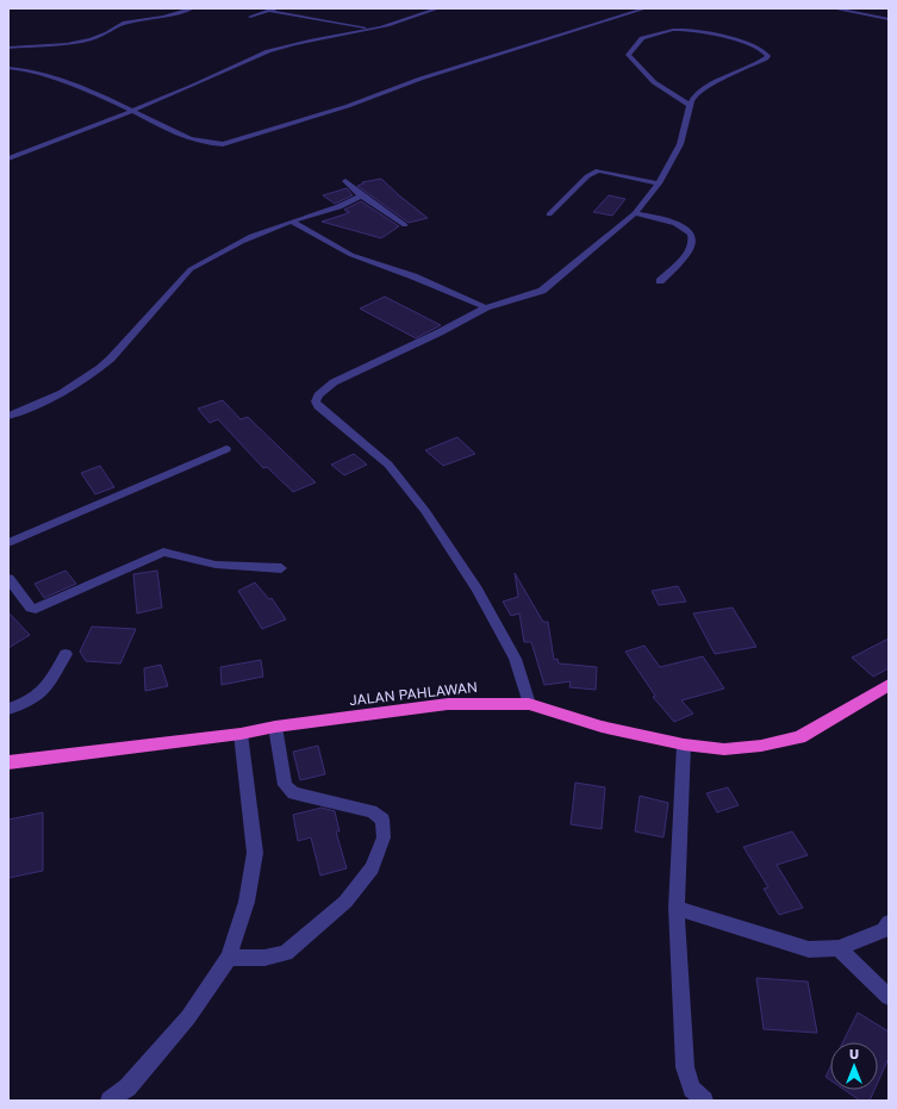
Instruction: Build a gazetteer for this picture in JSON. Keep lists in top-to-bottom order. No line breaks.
{"streets":{"highway":["JALAN PAHLAWAN"]},"north":"top"}
